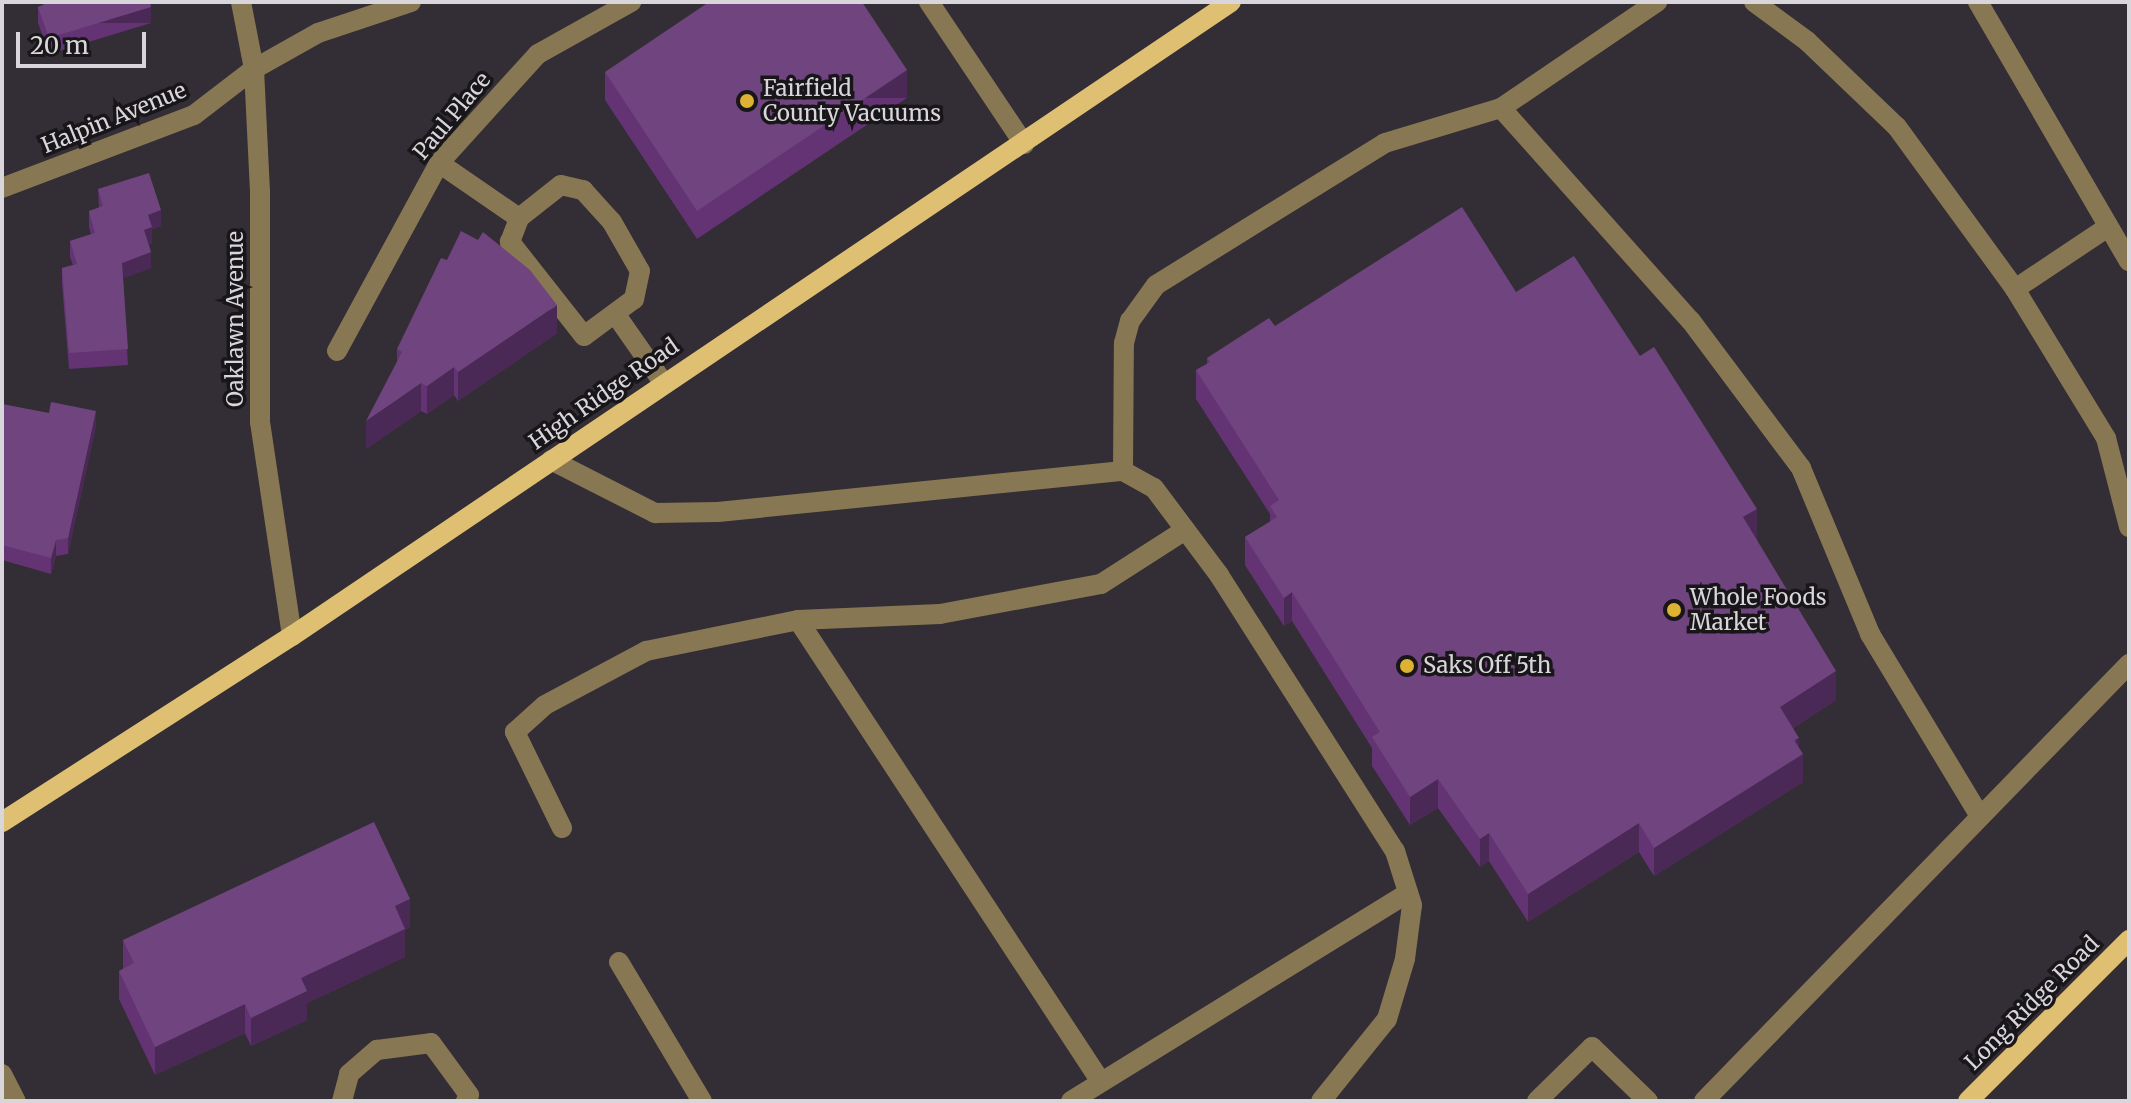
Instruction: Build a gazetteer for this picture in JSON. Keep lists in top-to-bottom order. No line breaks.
{"streets":{"main road":["High Ridge Road","Long Ridge Road"],"street":["Paul Place","Halpin Avenue","Oaklawn Avenue"]},"crossings":[["Halpin Avenue","Oaklawn Avenue"],["Oaklawn Avenue","High Ridge Road"]],"places":["Fairfield County Vacuums","Whole Foods Market","Saks Off 5th"],"scale_bar":"20 m"}
